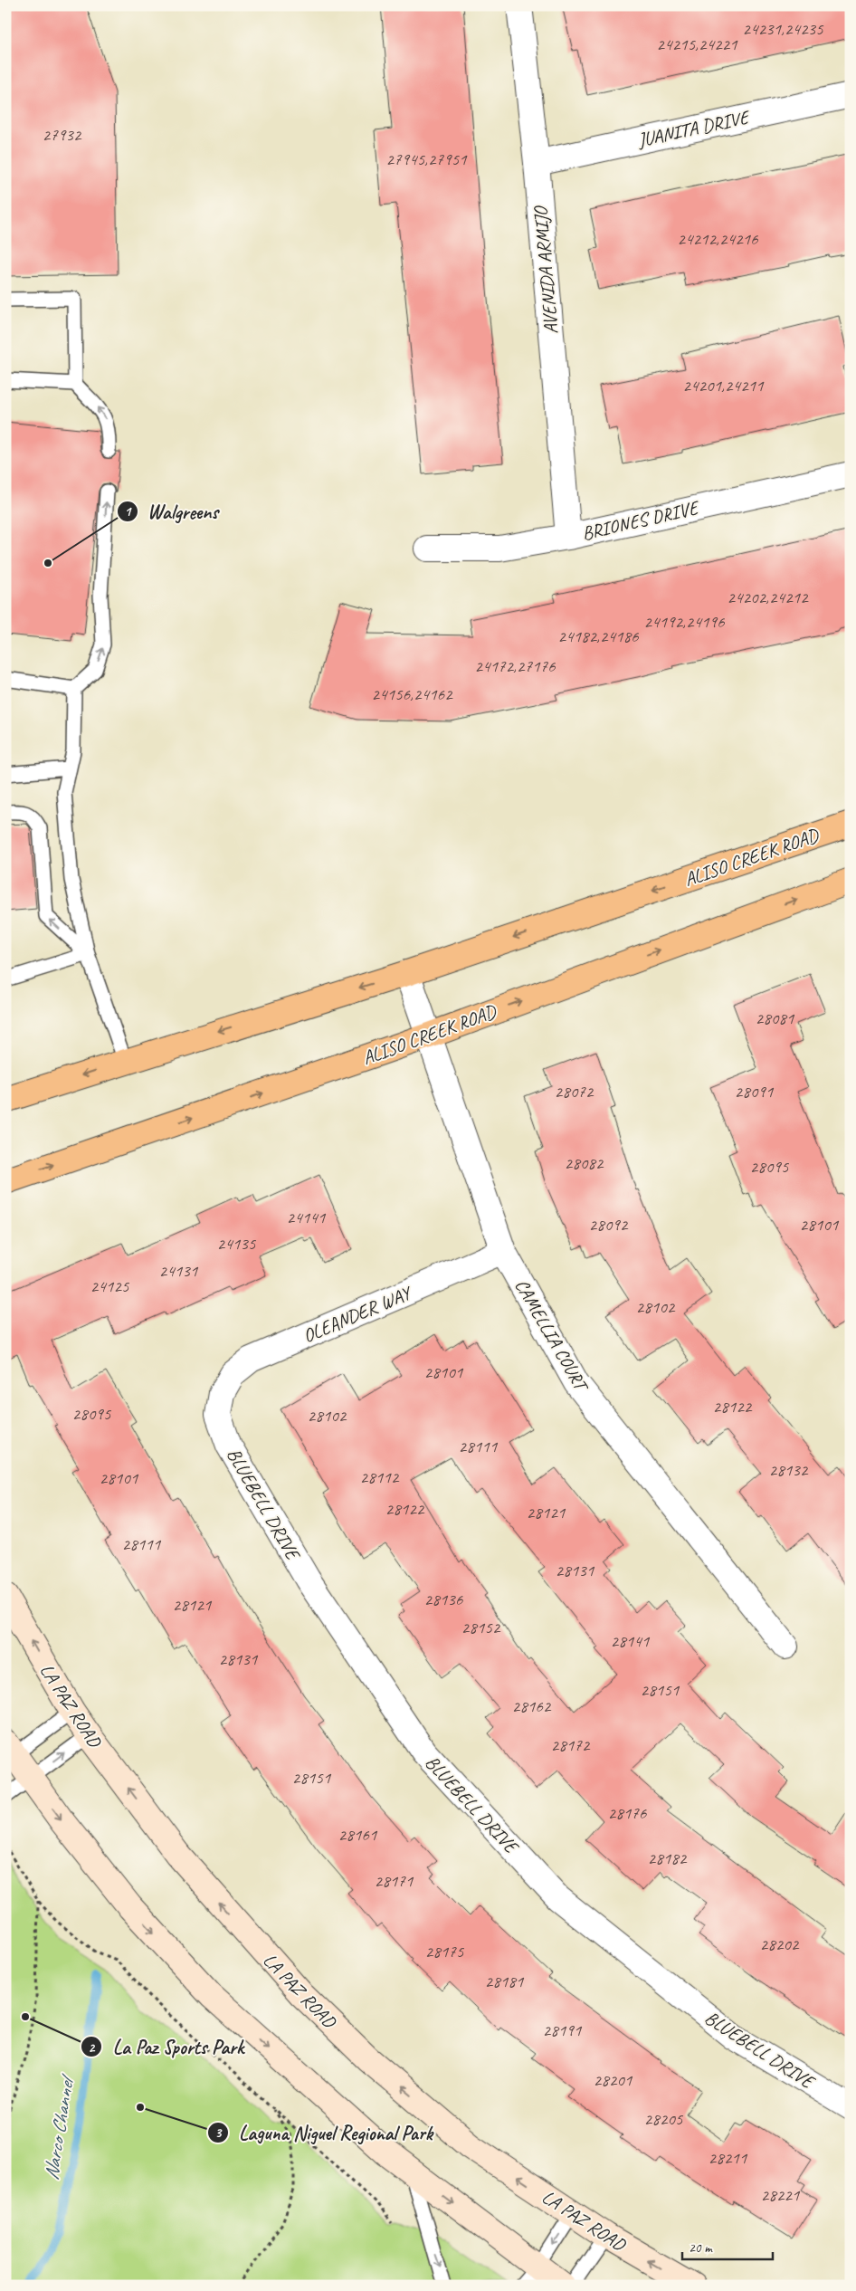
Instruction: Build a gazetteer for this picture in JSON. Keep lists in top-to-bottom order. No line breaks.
{"streets":{"main road":["ALISO CREEK ROAD","LA PAZ ROAD"],"street":["JUANITA DRIVE","AVENIDA ARMIJO","BRIONES DRIVE","OLEANDER WAY","CAMELLIA COURT","BLUEBELL DRIVE"]},"crossings":[["JUANITA DRIVE","AVENIDA ARMIJO"],["AVENIDA ARMIJO","BRIONES DRIVE"],["ALISO CREEK ROAD","CAMELLIA COURT"],["OLEANDER WAY","CAMELLIA COURT"],["OLEANDER WAY","BLUEBELL DRIVE"]],"water":["Narco Channel"],"places":["Walgreens","La Paz Sports Park","Laguna Niguel Regional Park"],"house_numbers":["24231,24235","24215,24221","27932","27945,27951","24212,24216","24201,24211","24202,24212","24192,24196","24182,24186","24172,27176","24156,24162","28081","28072","28091","28082","28095","24141","28092","28101","24135","24131","24125","28102","28101","28122","28095","28102","28111","28132","28112","28101","28122","28121","28111","28131","28136","28121","28152","28141","28131","28151","28162","28172","28151","28176","28161","28182","28171","28202","28175","28181","28191","28201","28205","28211","28221"],"scale_bar":"20 m"}
